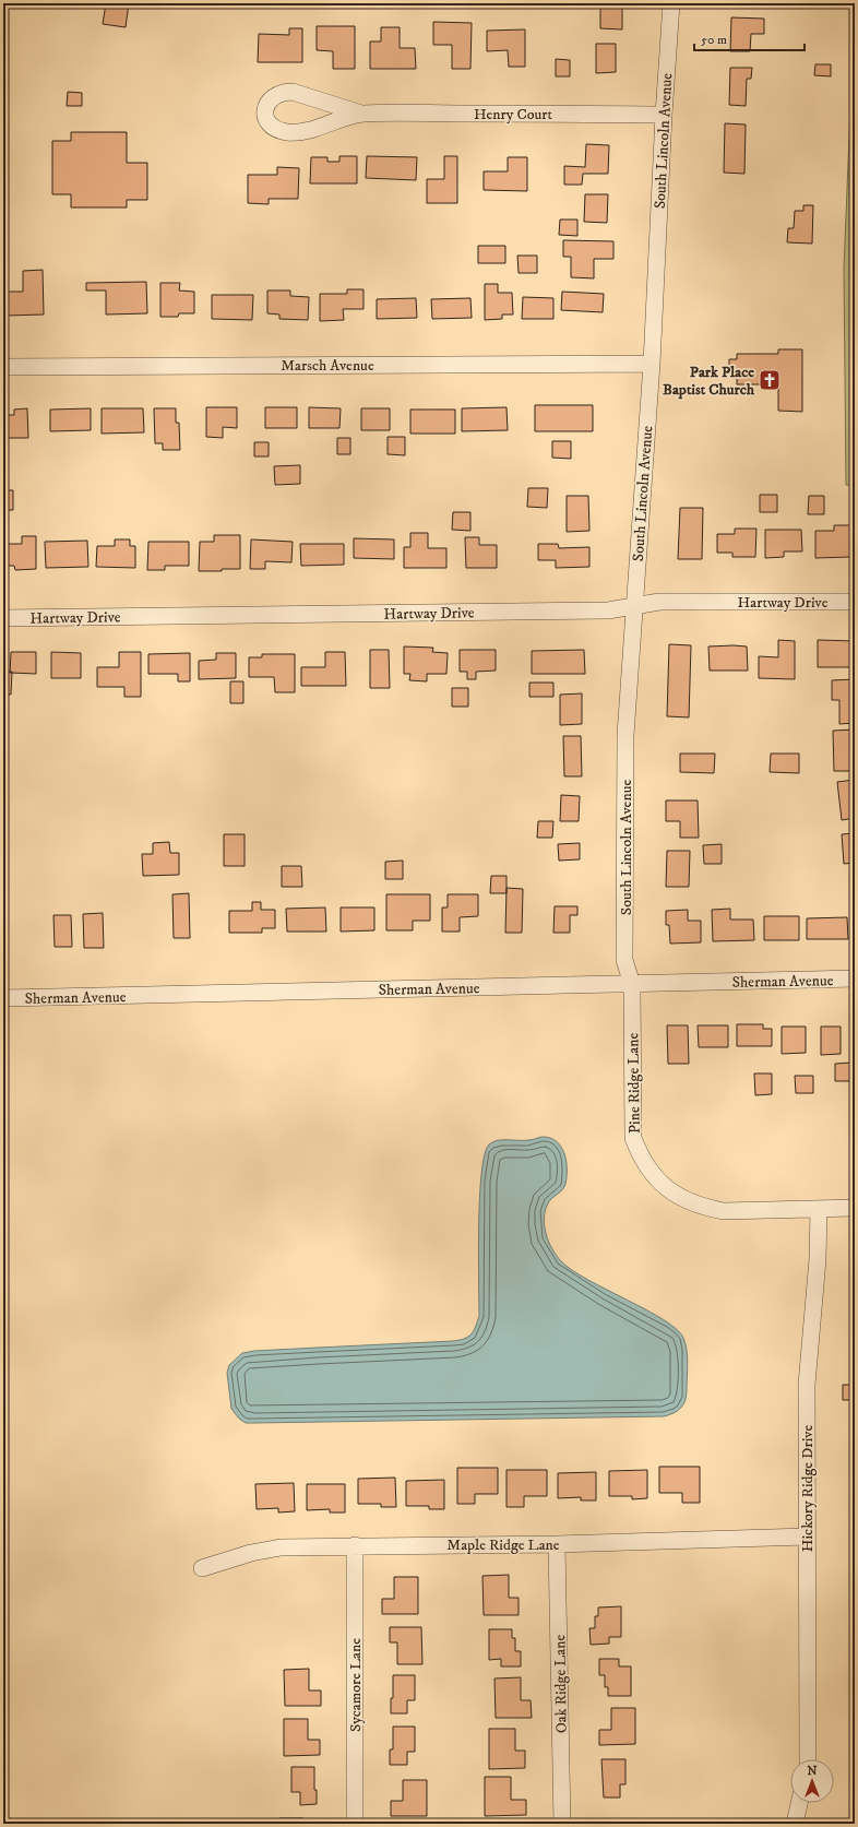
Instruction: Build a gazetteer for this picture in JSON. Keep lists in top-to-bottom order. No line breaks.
{"streets":{"street":["Henry Court","South Lincoln Avenue","Marsch Avenue","Hartway Drive","Sherman Avenue","Pine Ridge Lane","Hickory Ridge Drive","Maple Ridge Lane","Oak Ridge Lane","Sycamore Lane"]},"crossings":[["Henry Court","South Lincoln Avenue"],["South Lincoln Avenue","Marsch Avenue"],["South Lincoln Avenue","Hartway Drive"],["South Lincoln Avenue","Sherman Avenue"],["South Lincoln Avenue","Pine Ridge Lane"],["Sherman Avenue","Pine Ridge Lane"],["Pine Ridge Lane","Hickory Ridge Drive"],["Hickory Ridge Drive","Maple Ridge Lane"],["Maple Ridge Lane","Oak Ridge Lane"],["Maple Ridge Lane","Sycamore Lane"]],"places":{"church":["Park Place Baptist Church"]},"scale_bar":"50 m","north":"top"}
